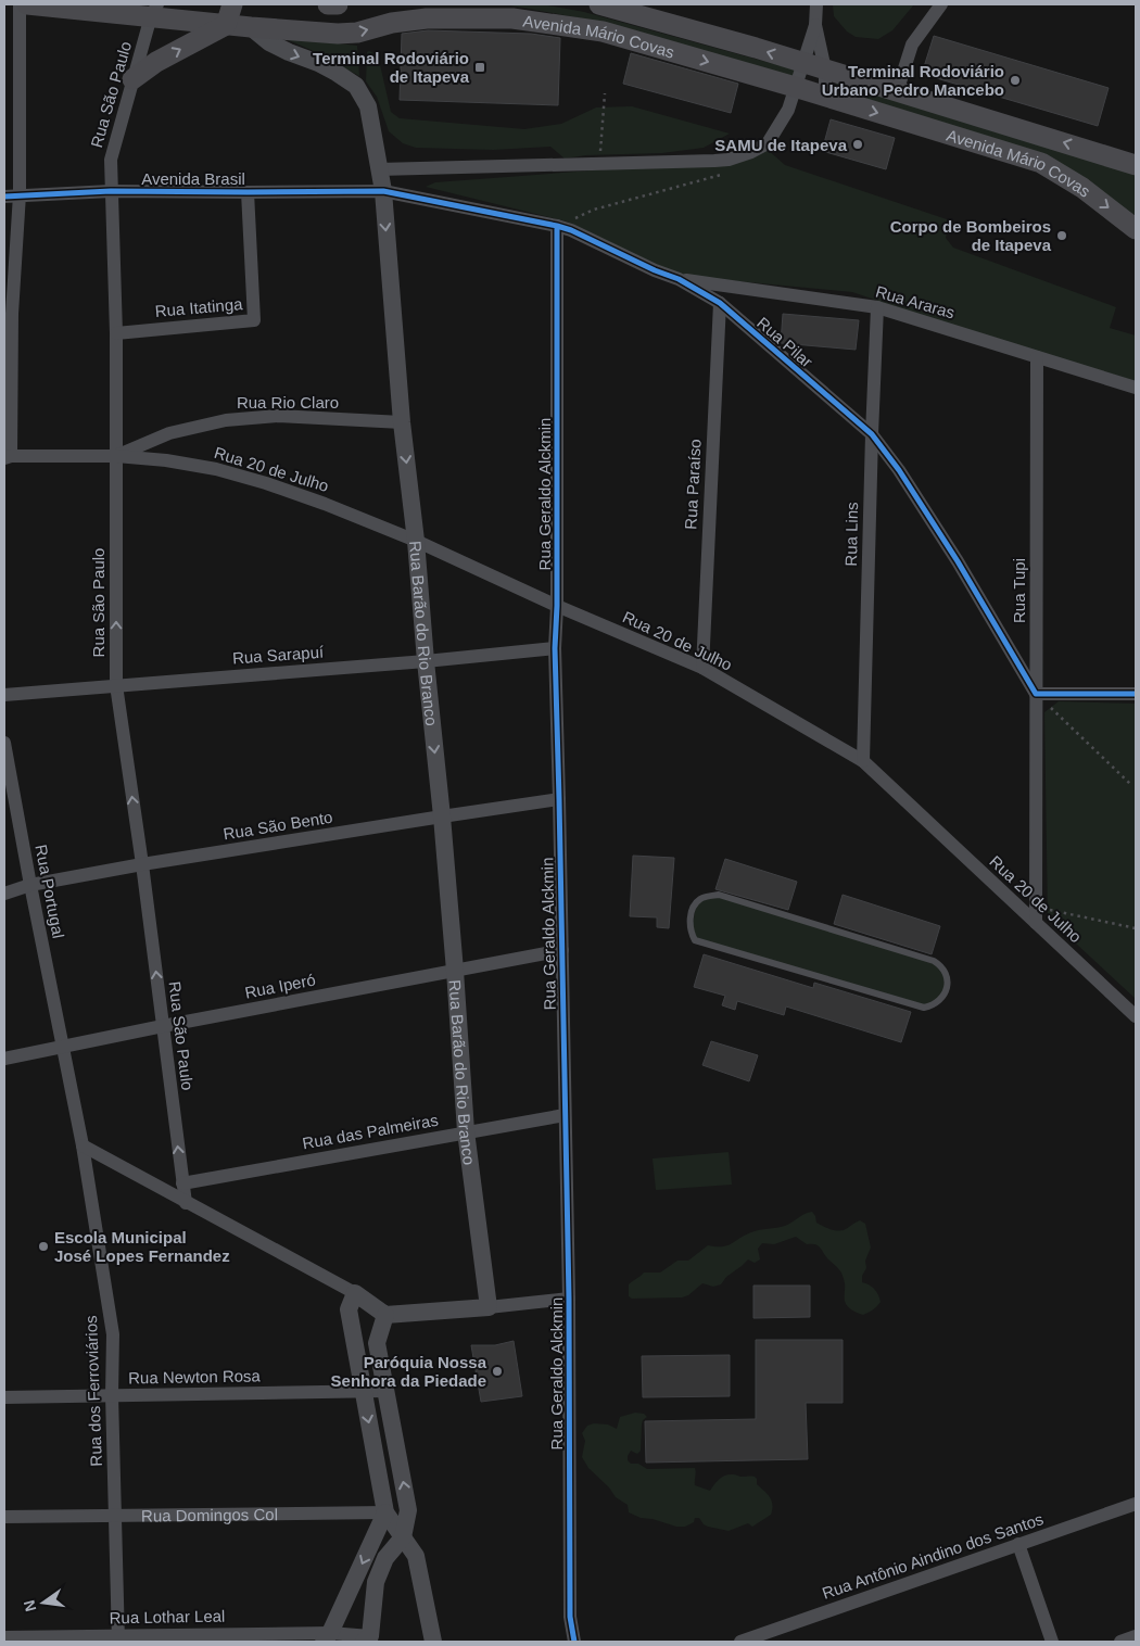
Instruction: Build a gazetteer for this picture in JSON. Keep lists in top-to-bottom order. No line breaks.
{"streets":{"main road":["Avenida Mário Covas"],"street":["Rua São Paulo","Avenida Brasil","Rua Araras","Rua Itatinga","Rua Pilar","Rua Rio Claro","Rua 20 de Julho","Rua Paraíso","Rua Geraldo Alckmin","Rua Lins","Rua Tupi","Rua Barão do Rio Branco","Rua Sarapuí","Rua São Bento","Rua Portugal","Rua Iperó","Rua das Palmeiras","Rua Newton Rosa","Rua dos Ferroviários","Rua Domingos Col","Rua Antônio Aindino dos Santos","Rua Lothar Leal"]},"crossings":[["Avenida Mário Covas","Rua São Paulo"],["Avenida Mário Covas","Rua Barão do Rio Branco"],["Rua São Paulo","Avenida Brasil"],["Rua São Paulo","Rua Itatinga"],["Rua São Paulo","Rua Rio Claro"],["Rua São Paulo","Rua 20 de Julho"],["Rua São Paulo","Rua Sarapuí"],["Rua São Paulo","Rua São Bento"],["Rua São Paulo","Rua Iperó"],["Rua São Paulo","Rua das Palmeiras"],["Avenida Brasil","Rua Itatinga"],["Avenida Brasil","Rua Pilar"],["Avenida Brasil","Rua Barão do Rio Branco"],["Rua Araras","Rua Pilar"],["Rua Araras","Rua Lins"],["Rua Araras","Rua Tupi"],["Rua Pilar","Rua Paraíso"],["Rua Pilar","Rua Geraldo Alckmin"],["Rua Pilar","Rua Lins"],["Rua Pilar","Rua Tupi"],["Rua Pilar","Rua Barão do Rio Branco"],["Rua Rio Claro","Rua 20 de Julho"],["Rua Rio Claro","Rua Barão do Rio Branco"],["Rua 20 de Julho","Rua Paraíso"],["Rua 20 de Julho","Rua Geraldo Alckmin"],["Rua 20 de Julho","Rua Lins"],["Rua 20 de Julho","Rua Tupi"],["Rua 20 de Julho","Rua Barão do Rio Branco"],["Rua Geraldo Alckmin","Rua Sarapuí"],["Rua Geraldo Alckmin","Rua São Bento"],["Rua Geraldo Alckmin","Rua Iperó"],["Rua Geraldo Alckmin","Rua das Palmeiras"],["Rua Barão do Rio Branco","Rua Sarapuí"],["Rua Barão do Rio Branco","Rua São Bento"],["Rua Barão do Rio Branco","Rua Iperó"],["Rua Barão do Rio Branco","Rua das Palmeiras"],["Rua São Bento","Rua Portugal"],["Rua Portugal","Rua Iperó"],["Rua Portugal","Rua dos Ferroviários"],["Rua Iperó","Rua dos Ferroviários"],["Rua Newton Rosa","Rua dos Ferroviários"],["Rua dos Ferroviários","Rua Domingos Col"],["Rua dos Ferroviários","Rua Lothar Leal"]],"one_way":["Rua São Paulo","Rua Barão do Rio Branco"],"places":{"transit":["Terminal Rodoviário de Itapeva"],"other":["Terminal Rodoviário Urbano Pedro Mancebo","SAMU de Itapeva","Corpo de Bombeiros de Itapeva","Escola Municipal José Lopes Fernandez","Paróquia Nossa Senhora da Piedade"]},"north":"left"}
